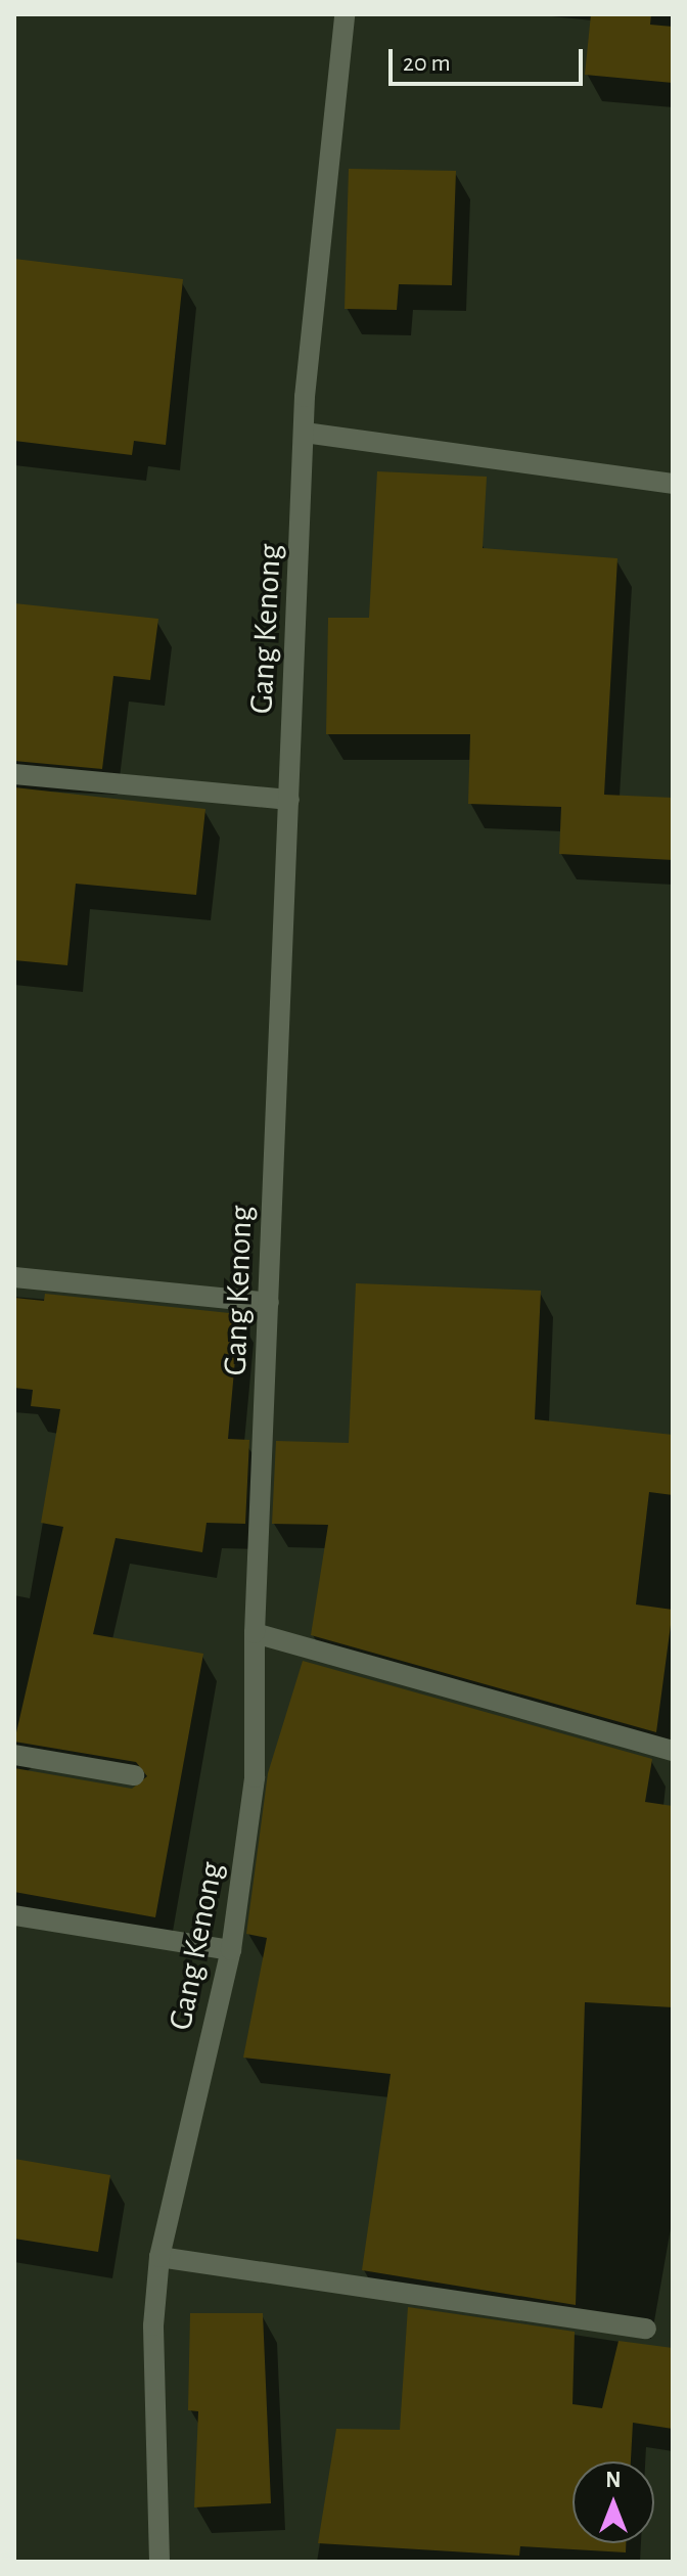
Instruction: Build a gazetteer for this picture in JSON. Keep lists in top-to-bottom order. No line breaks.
{"streets":{"street":["Gang Kenong"]},"scale_bar":"20 m","north":"top"}
